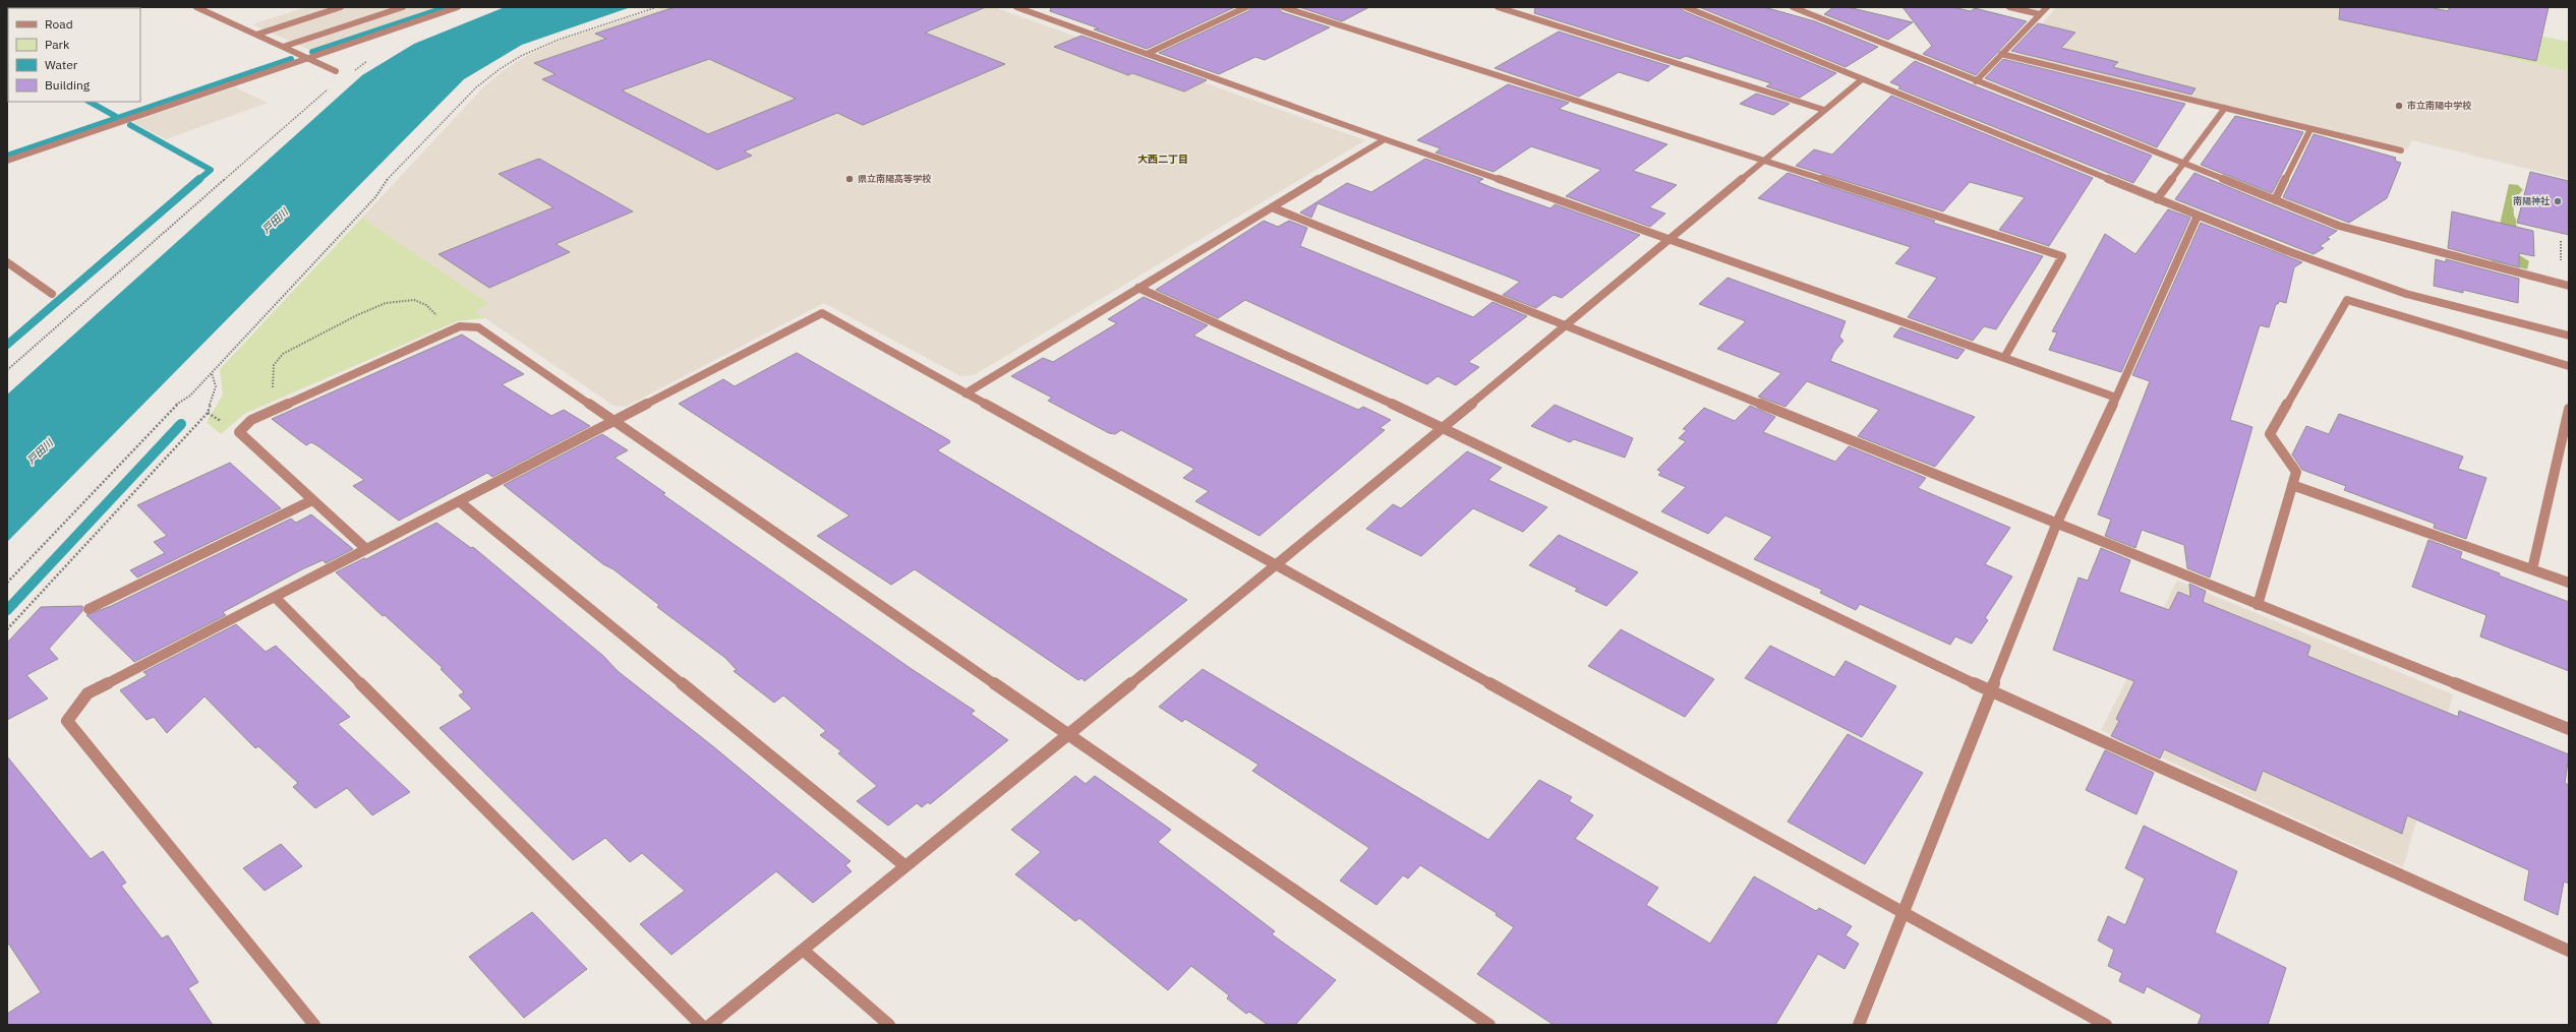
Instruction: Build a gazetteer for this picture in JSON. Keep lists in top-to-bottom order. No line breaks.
{"districts":["大西二丁目"],"water":["戸田川"],"places":["市立南陽中学校","県立南陽高等学校","南陽神社"],"legend":["Road","Park","Water","Building"]}
